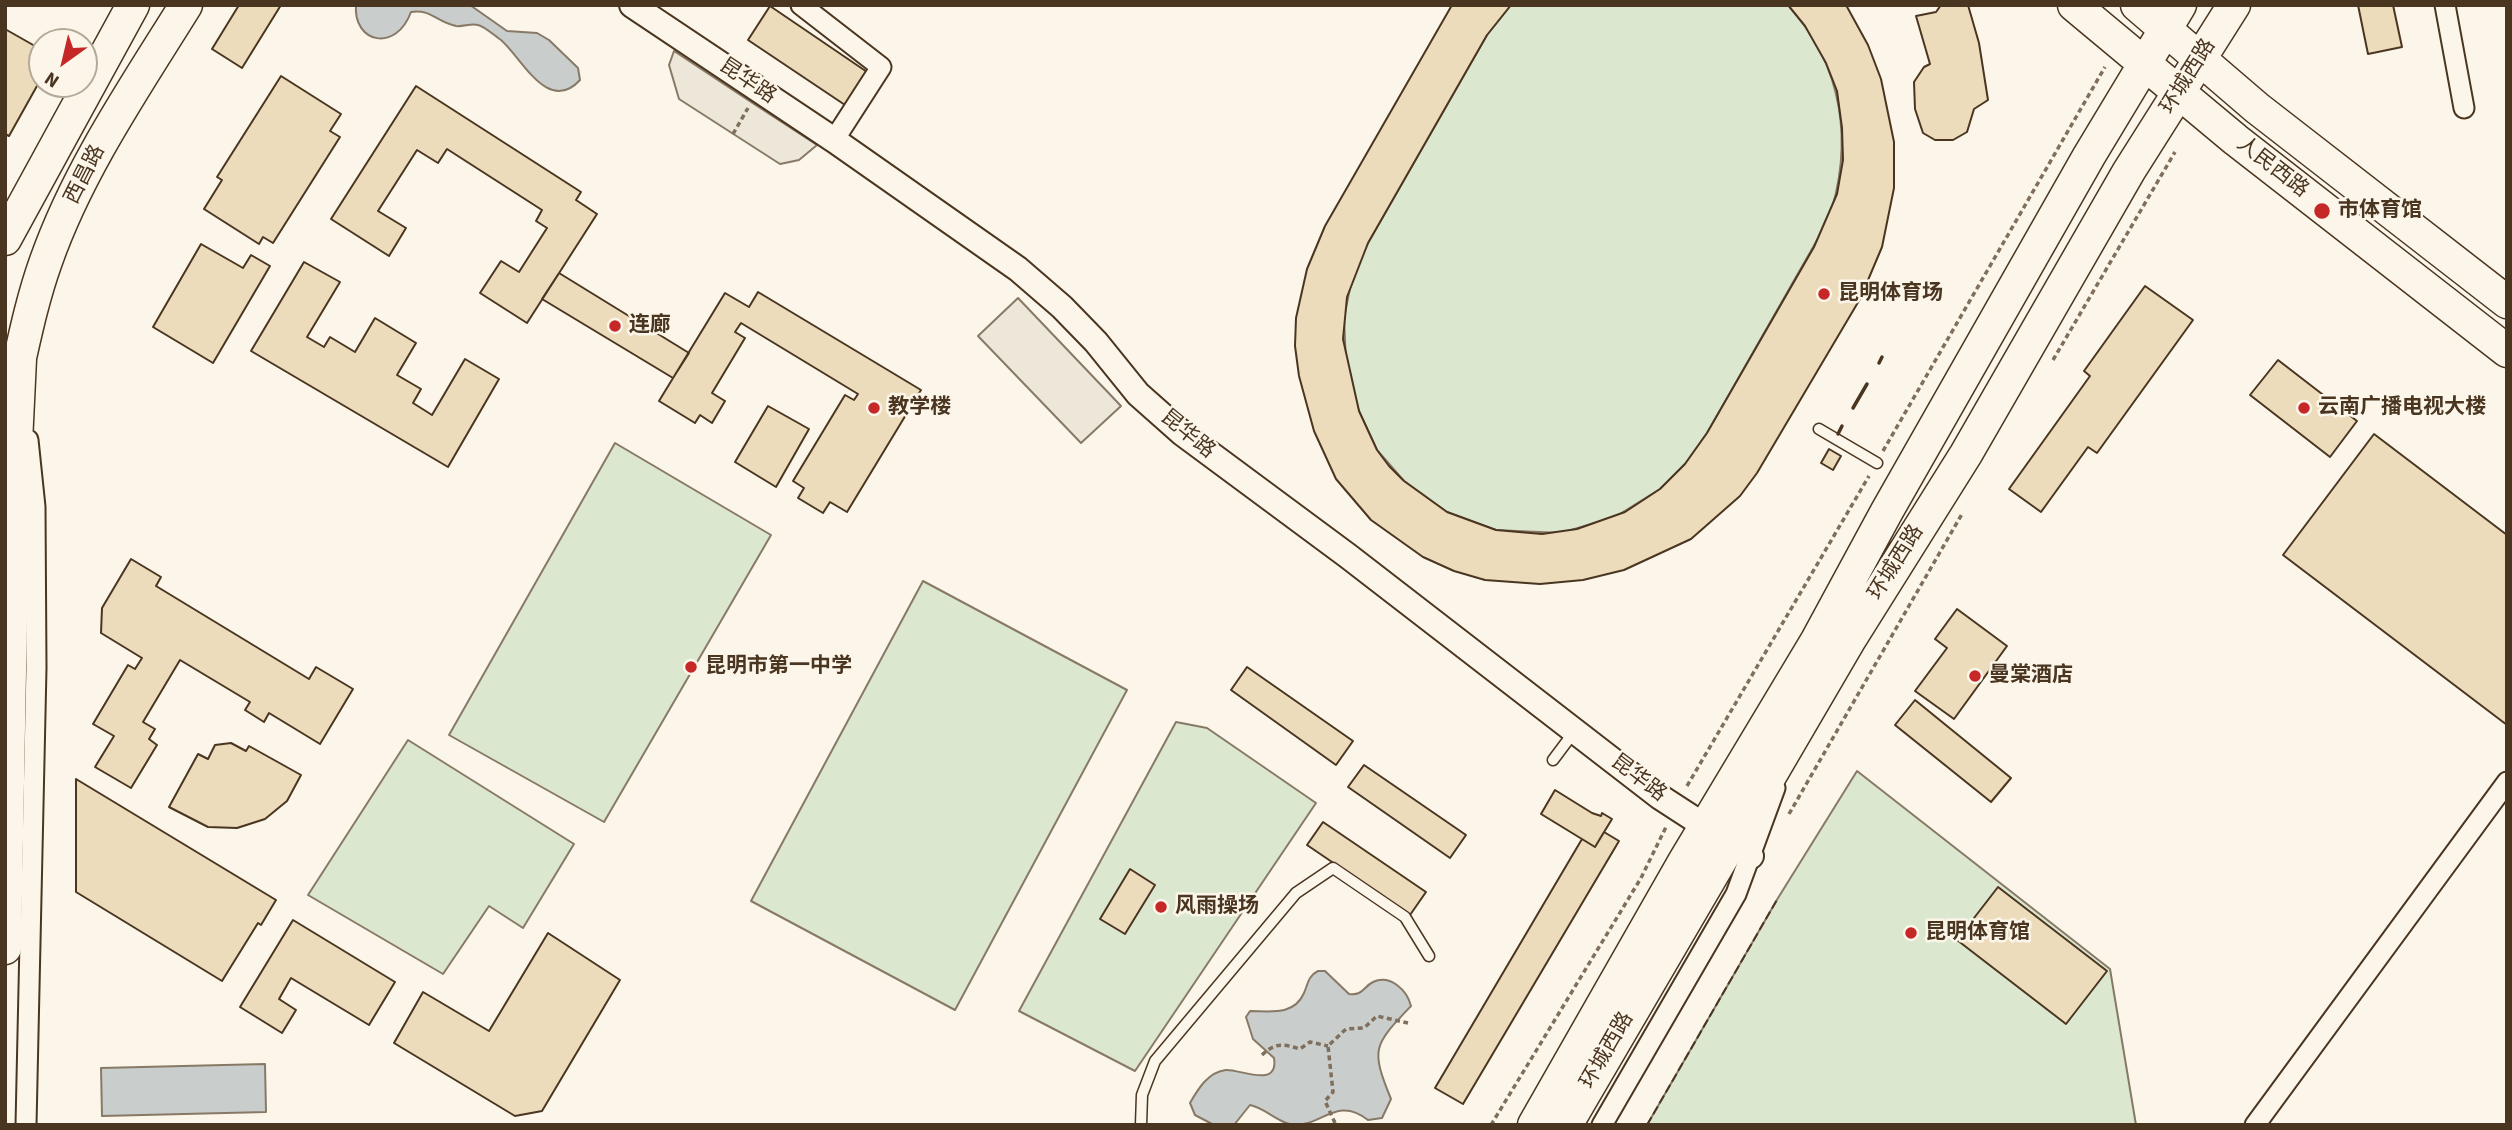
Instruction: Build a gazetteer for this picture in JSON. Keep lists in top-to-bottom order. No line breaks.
{"streets":{"main road":["环城西路","人民西路","西昌路"],"street":["昆华路"]},"crossings":[["环城西路","昆华路"],["环城西路","人民西路"]],"places":["市体育馆","昆明体育场","连廊","教学楼","云南广播电视大楼","昆明市第一中学","曼棠酒店","风雨操场","昆明体育馆"],"north":"bottom left"}
